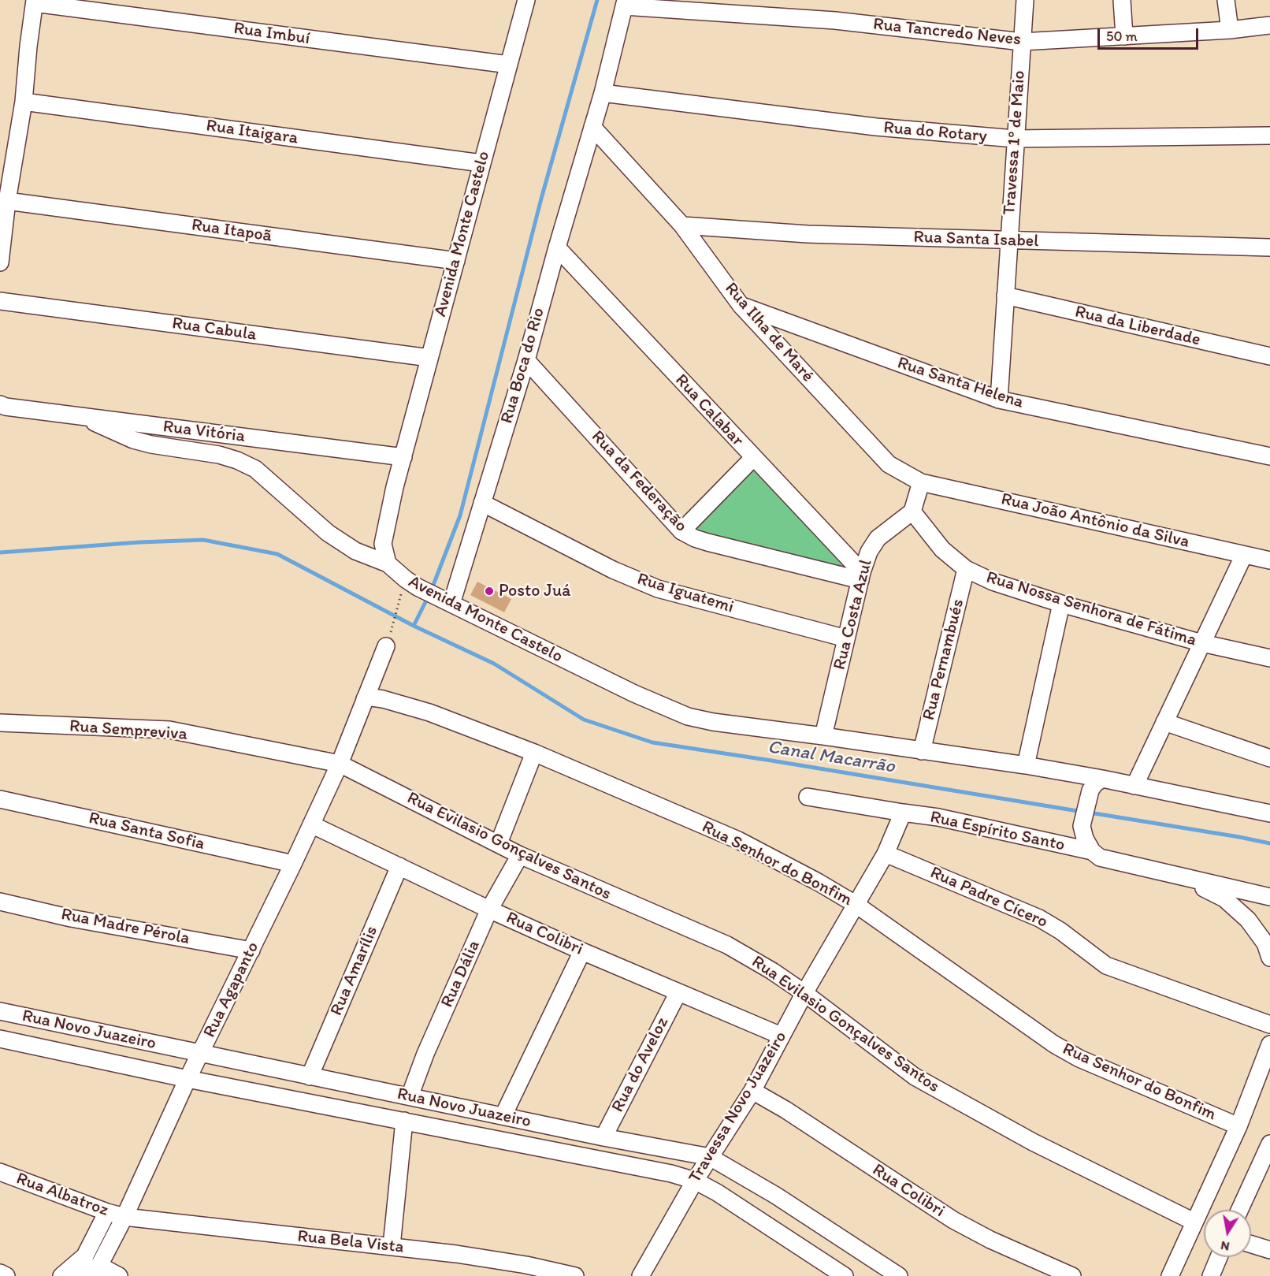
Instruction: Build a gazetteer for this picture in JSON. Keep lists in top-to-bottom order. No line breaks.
{"streets":{"street":["Rua Tancredo Neves","Rua Imbuí","Rua Itaigara","Rua do Rotary","Travessa 1º de Maio","Rua Itapoã","Avenida Monte Castelo","Rua Santa Isabel","Rua da Liberdade","Rua Cabula","Rua Ilha de Maré","Rua Boca do Rio","Rua Santa Helena","Rua Calabar","Rua Vitória","Rua da Federação","Rua João Antônio da Silva","Rua Iguatemi","Rua Nossa Senhora de Fátima","Rua Costa Azul","Rua Pernambués","Rua Sempreviva","Rua Santa Sofia","Rua Espírito Santo","Rua Evilasio Gonçalves Santos","Rua Senhor do Bonfim","Rua Padre Cícero","Rua Madre Pérola","Rua Colibri","Rua Amarílis","Rua Dália","Rua Agapanto","Rua Novo Juazeiro","Rua do Aveloz","Travessa Novo Juazeiro","Rua Albatroz","Rua Bela Vista"]},"crossings":[["Rua Tancredo Neves","Travessa 1º de Maio"],["Rua Tancredo Neves","Rua Boca do Rio"],["Rua Imbuí","Avenida Monte Castelo"],["Rua Itaigara","Avenida Monte Castelo"],["Rua do Rotary","Travessa 1º de Maio"],["Rua do Rotary","Rua Boca do Rio"],["Travessa 1º de Maio","Rua Santa Isabel"],["Travessa 1º de Maio","Rua da Liberdade"],["Travessa 1º de Maio","Rua Santa Helena"],["Rua Itapoã","Avenida Monte Castelo"],["Avenida Monte Castelo","Rua Cabula"],["Avenida Monte Castelo","Rua Boca do Rio"],["Avenida Monte Castelo","Rua Vitória"],["Avenida Monte Castelo","Rua Costa Azul"],["Avenida Monte Castelo","Rua Pernambués"],["Rua Santa Isabel","Rua Ilha de Maré"],["Rua Ilha de Maré","Rua Boca do Rio"],["Rua Ilha de Maré","Rua Santa Helena"],["Rua Ilha de Maré","Rua João Antônio da Silva"],["Rua Boca do Rio","Rua Calabar"],["Rua Boca do Rio","Rua da Federação"],["Rua Boca do Rio","Rua Iguatemi"],["Rua Calabar","Rua da Federação"],["Rua Calabar","Rua Costa Azul"],["Rua da Federação","Rua Costa Azul"],["Rua Iguatemi","Rua Costa Azul"],["Rua Nossa Senhora de Fátima","Rua Costa Azul"],["Rua Nossa Senhora de Fátima","Rua Pernambués"],["Rua Sempreviva","Rua Evilasio Gonçalves Santos"],["Rua Sempreviva","Rua Agapanto"],["Rua Santa Sofia","Rua Agapanto"],["Rua Espírito Santo","Travessa Novo Juazeiro"],["Rua Evilasio Gonçalves Santos","Rua Dália"],["Rua Evilasio Gonçalves Santos","Rua Agapanto"],["Rua Evilasio Gonçalves Santos","Travessa Novo Juazeiro"],["Rua Senhor do Bonfim","Rua Agapanto"],["Rua Senhor do Bonfim","Travessa Novo Juazeiro"],["Rua Padre Cícero","Travessa Novo Juazeiro"],["Rua Madre Pérola","Rua Agapanto"],["Rua Colibri","Rua Amarílis"],["Rua Colibri","Rua Dália"],["Rua Colibri","Rua Agapanto"],["Rua Colibri","Rua do Aveloz"],["Rua Colibri","Travessa Novo Juazeiro"],["Rua Amarílis","Rua Novo Juazeiro"],["Rua Dália","Rua Novo Juazeiro"],["Rua Agapanto","Rua Novo Juazeiro"],["Rua Agapanto","Rua Albatroz"],["Rua Agapanto","Rua Bela Vista"],["Rua Novo Juazeiro","Rua do Aveloz"],["Rua Novo Juazeiro","Travessa Novo Juazeiro"],["Rua Albatroz","Rua Bela Vista"]],"water":["Canal Macarrão"],"places":["Posto Juá"],"scale_bar":"50 m","north":"bottom"}
